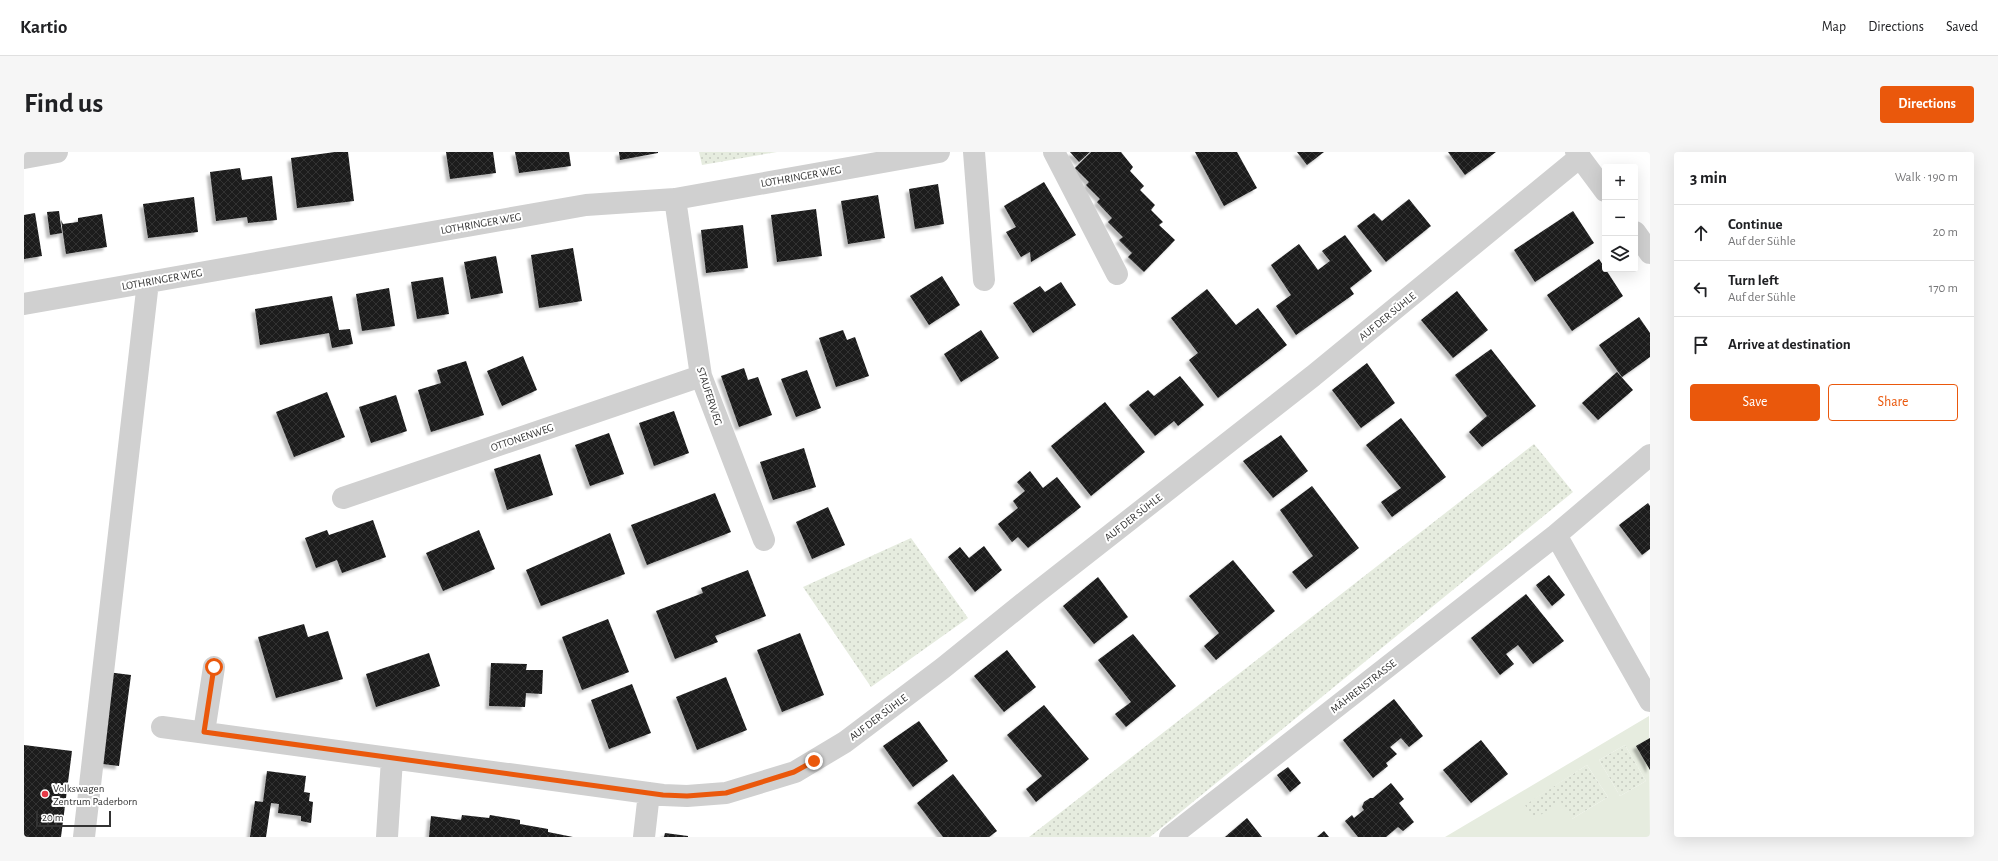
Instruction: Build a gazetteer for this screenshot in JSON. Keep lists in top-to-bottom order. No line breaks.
{"streets":{"street":["LOTHRINGER WEG","AUF DER SÜHLE","STAUFERWEG","OTTONENWEG","MÄHRENSTRASSE"]},"crossings":[["LOTHRINGER WEG","STAUFERWEG"],["STAUFERWEG","OTTONENWEG"]],"places":["Volkswagen Zentrum Paderborn"],"scale_bar":"20 m","page":{"header":"Kartio","nav":["Map","Directions","Saved"],"buttons":["Directions",["Save","Share"]],"title":"Find us","heading":["3 min","Walk · 190 m"],"map_buttons":["+","−"],"list":[["Continue","Auf der Sühle","20 m"],["Turn left","Auf der Sühle","170 m"],"Arrive at destination"],"scale":"20 m"}}
